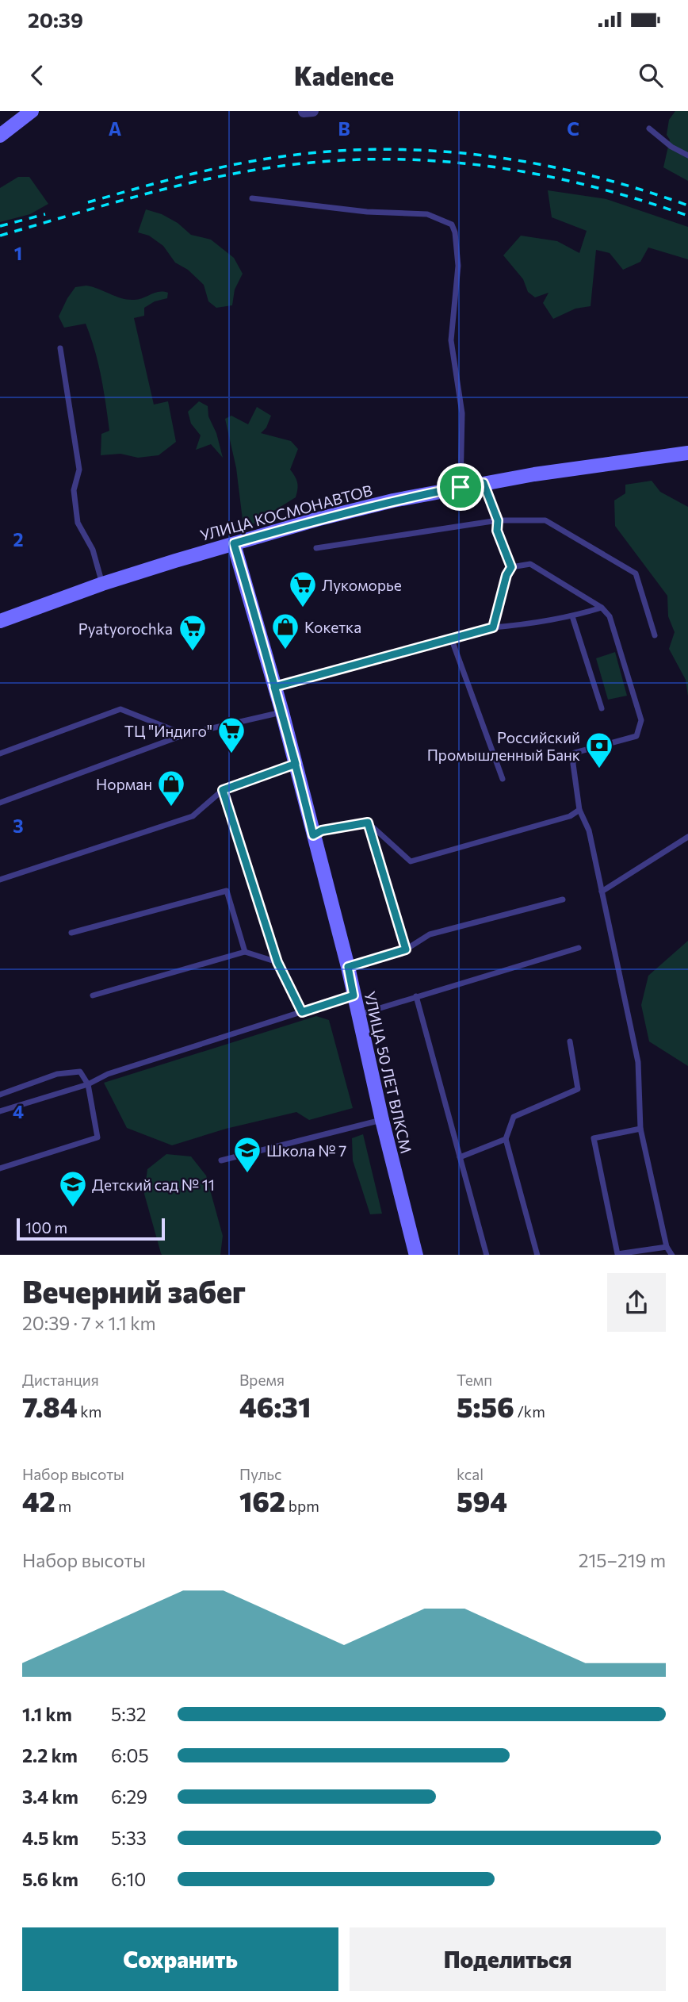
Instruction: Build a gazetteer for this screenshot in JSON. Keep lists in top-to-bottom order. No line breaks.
{"streets":{"street":["УЛИЦА КОСМОНАВТОВ","УЛИЦА 50 ЛЕТ ВЛКСМ"]},"crossings":[["УЛИЦА КОСМОНАВТОВ","УЛИЦА 50 ЛЕТ ВЛКСМ"]],"places":{"supermarket":["Лукоморье","Pyatyorochka","ТЦ \"Индиго\""],"shop":["Кокетка","Норман"],"bank":["Российский Промышленный Банк"],"school or university":["Школа № 7","Детский сад № 11"]},"scale_bar":"100 m","page":{"status":"20:39","header":"Kadence","scale":"100 m","heading":["Вечерний забег","20:39 · 7 × 1.1 km"],"stats":[["Дистанция","7.84 km"],["Время","46:31"],["Темп","5:56 /km"],["Набор высоты","42 m"],["Пульс","162 bpm"],["kcal","594"]],"chart":["Набор высоты","215–219 m"],"list":[{"name":"1.1 km","note":"5:32"},{"name":"2.2 km","note":"6:05"},{"name":"3.4 km","note":"6:29"},{"name":"4.5 km","note":"5:33"},{"name":"5.6 km","note":"6:10"}],"buttons":["Сохранить","Поделиться"]},"grid":{"columns":["A","B","C"],"rows":["1","2","3","4"]}}
